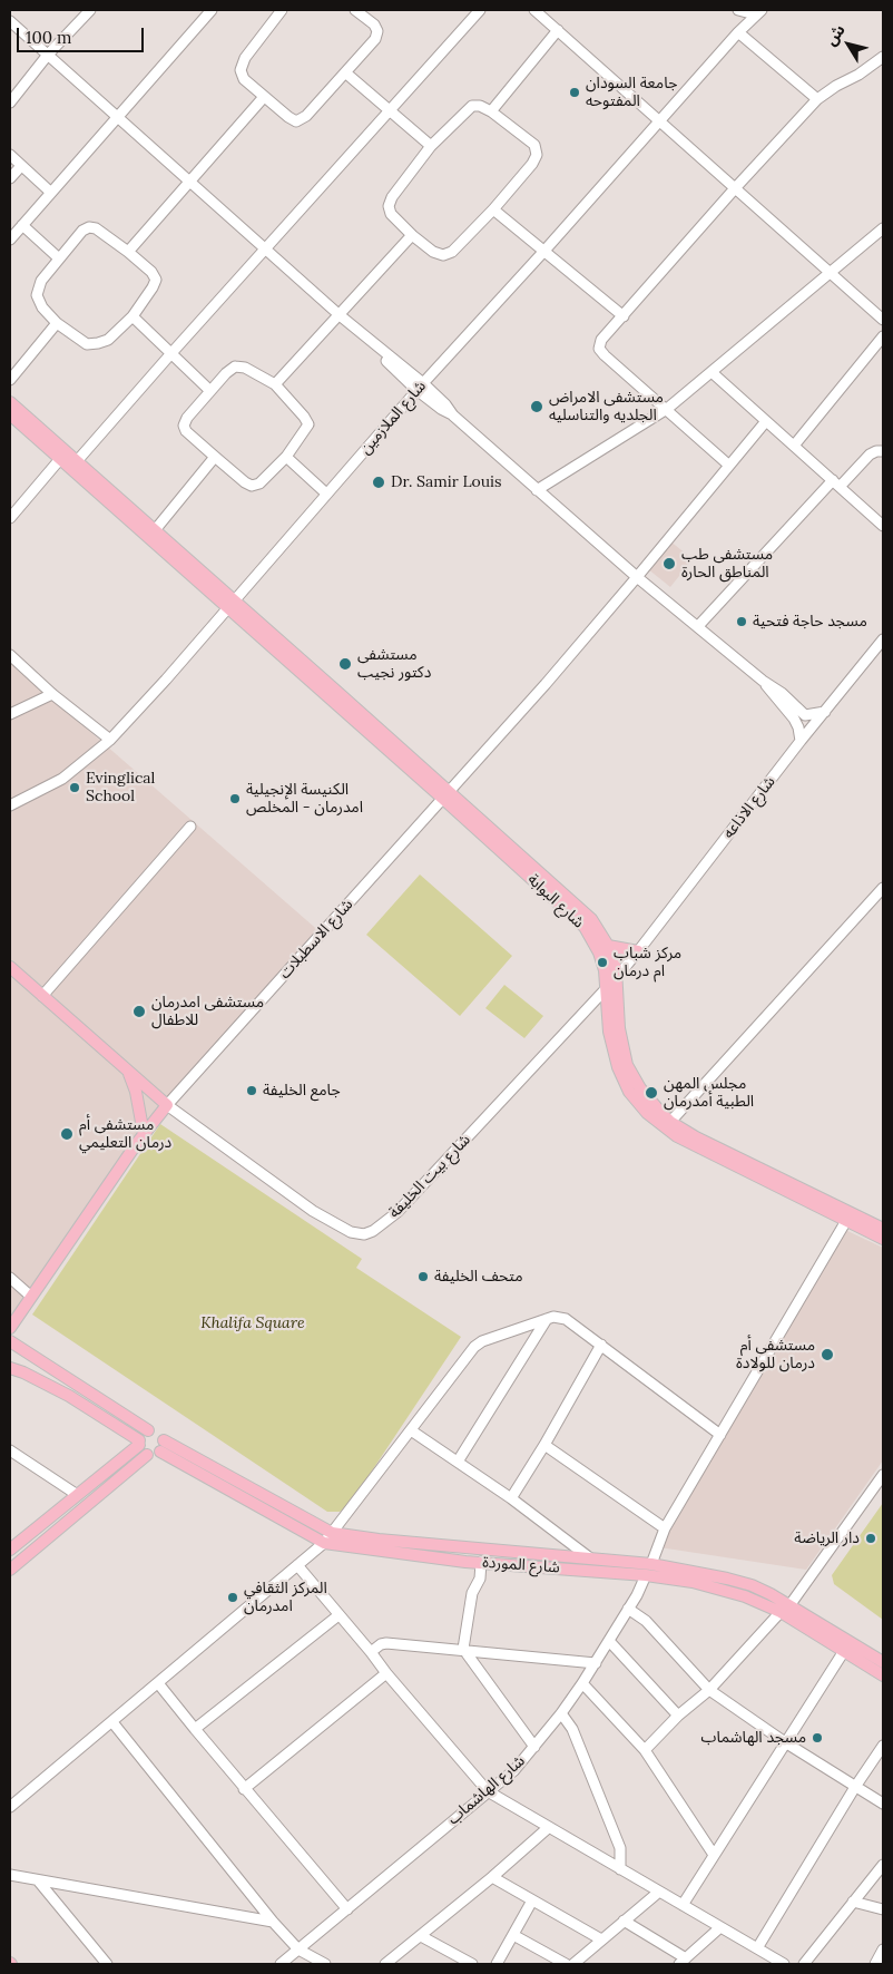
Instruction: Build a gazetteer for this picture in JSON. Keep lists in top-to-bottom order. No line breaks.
{"streets":{"main road":["شارع البوابة","شارع الموردة"],"street":["شارع الملازمين","شارع الاذاعه","شارع الاسطبلات","شارع بيت الخليفة","شارع الهاشماب"]},"crossings":[["شارع الملازمين","شارع البوابة"],["شارع الاذاعه","شارع البوابة"],["شارع الاذاعه","شارع بيت الخليفة"],["شارع البوابة","شارع الاسطبلات"],["شارع البوابة","شارع بيت الخليفة"],["شارع الاسطبلات","شارع بيت الخليفة"],["شارع الموردة","شارع الهاشماب"]],"parks":["Khalifa Square"],"places":["جامعة السودان المفتوحه","مستشفى الامراض الجلديه والتناسليه","Dr. Samir Louis","مستشفى طب المناطق الحارة","مسجد حاجة فتحية","مستشفى دكتور نجيب","Evinglical School","الكنيسة الإنجيلية امدرمان - المخلص","مركز شباب ام درمان","مستشفى امدرمان للاطفال","جامع الخليفة","مجلس المهن الطبية أمدرمان","مستشفى أم درمان التعليمي","متحف الخليفة","مستشفى أم درمان للولادة","دار الرياضة","المركز الثقافي امدرمان","مسجد الهاشماب"],"scale_bar":"100 m","north":"top left"}
